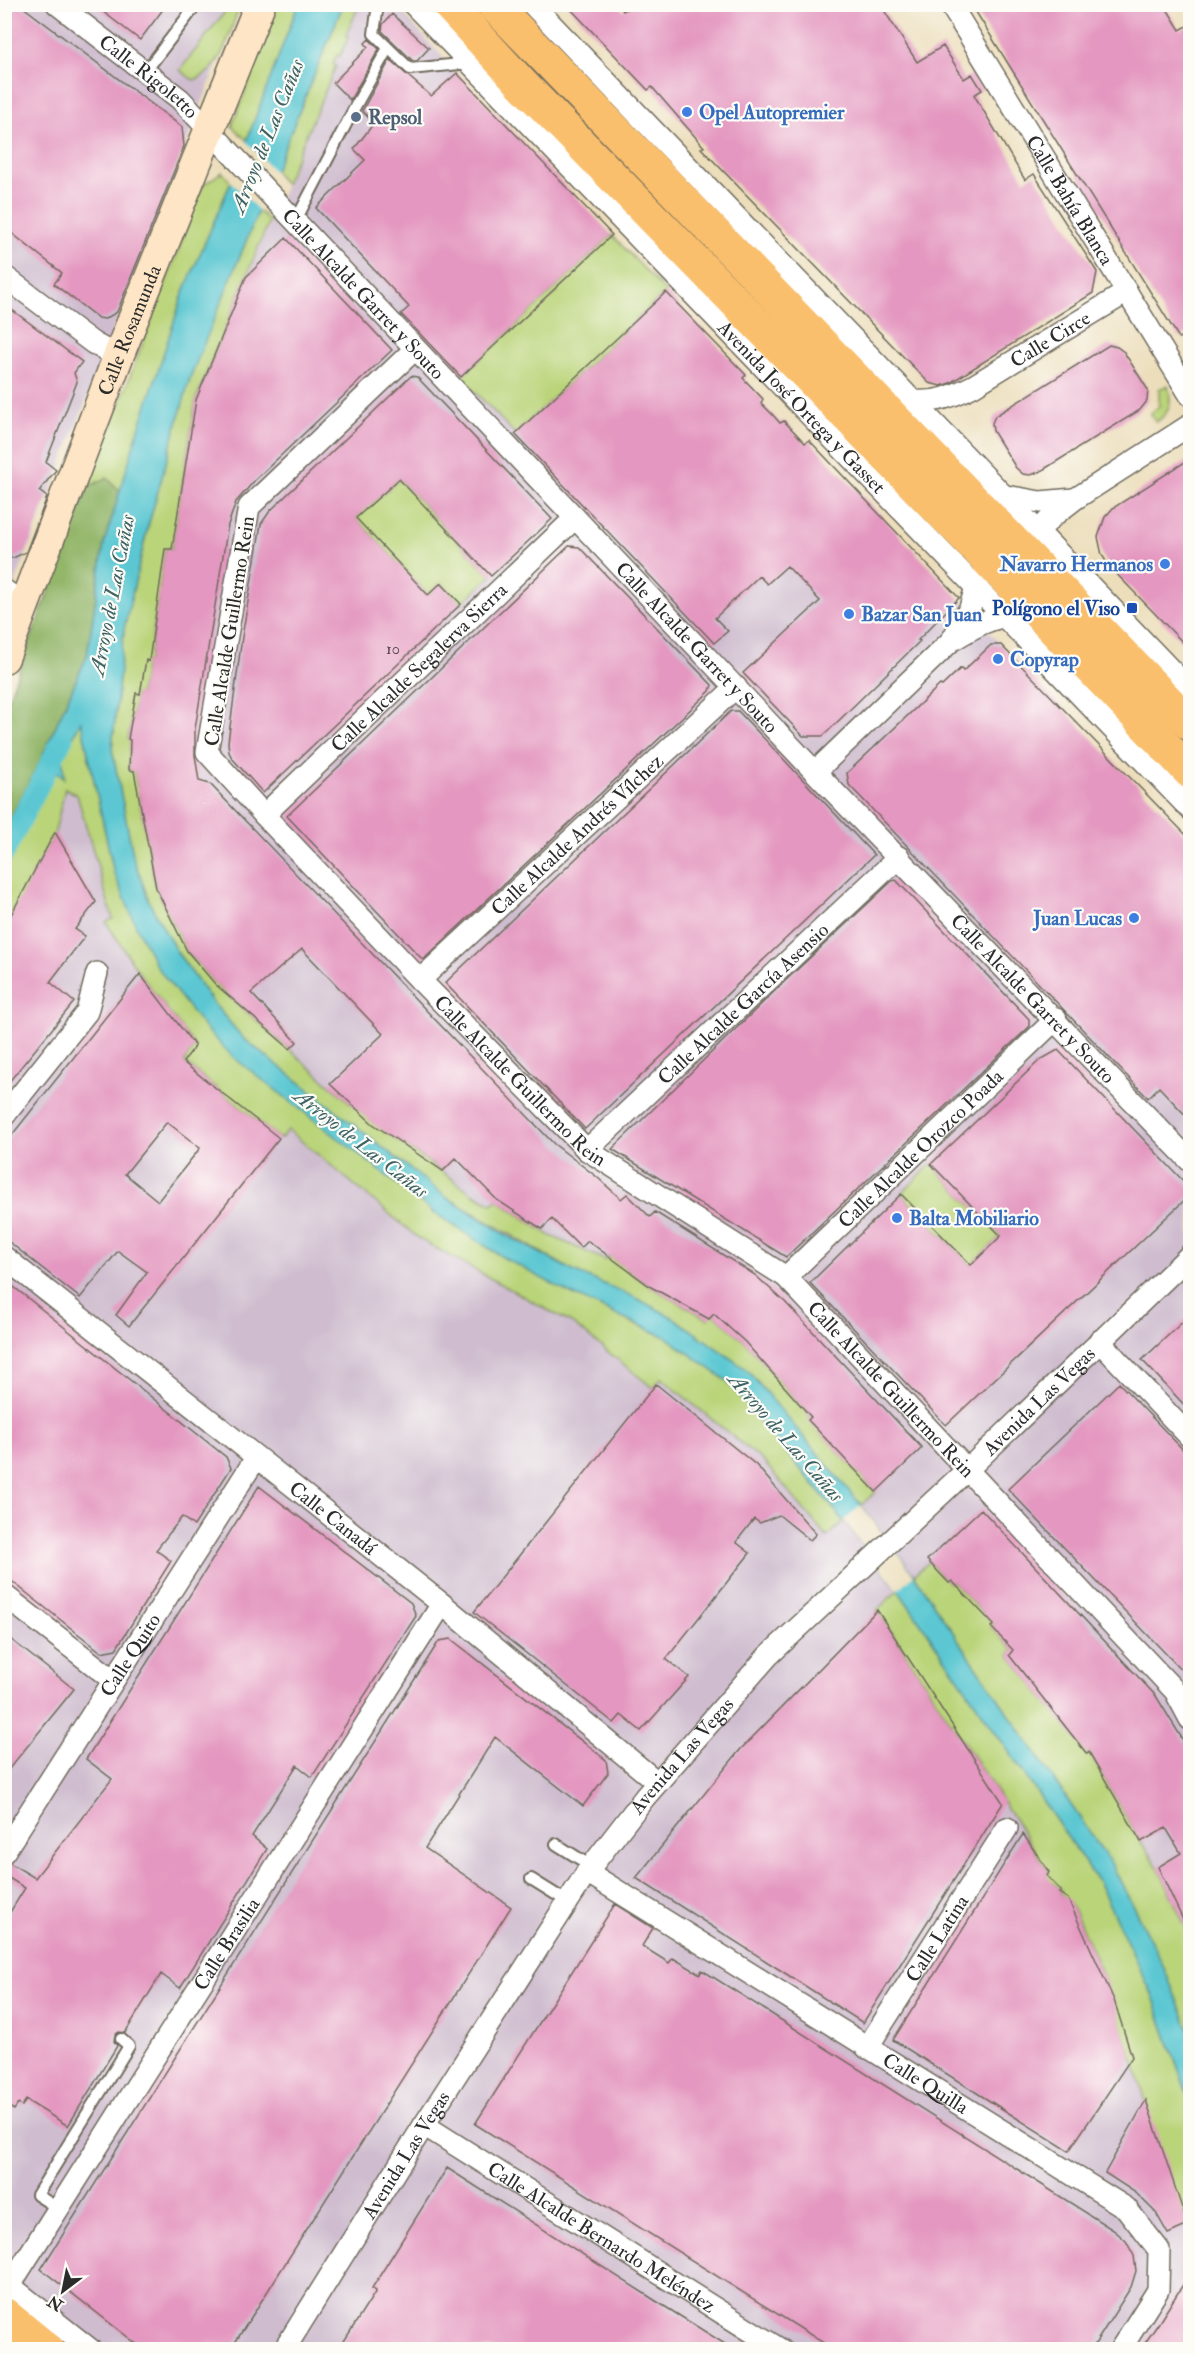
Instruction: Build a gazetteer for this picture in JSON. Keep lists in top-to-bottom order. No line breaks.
{"streets":{"main road":["Calle Rosamunda","Avenida José Ortega y Gasset"],"street":["Calle Rigoletto","Calle Bahía Blanca","Calle Alcalde Garret y Souto","Calle Circe","Calle Alcalde Guillermo Rein","Calle Alcalde Segalerva Sierra","Calle Alcalde Andrés Vílchez","Calle Alcalde García Asensio","Calle Alcalde Orozco Poada","Avenida Las Vegas","Calle Canadá","Calle Quito","Calle Latina","Calle Brasilia","Calle Quilla","Calle Alcalde Bernardo Meléndez"]},"crossings":[["Calle Rigoletto","Calle Alcalde Garret y Souto"],["Calle Rigoletto","Calle Rosamunda"],["Calle Bahía Blanca","Calle Circe"],["Calle Alcalde Garret y Souto","Calle Rosamunda"],["Calle Alcalde Garret y Souto","Calle Alcalde Guillermo Rein"],["Calle Alcalde Garret y Souto","Calle Alcalde Segalerva Sierra"],["Calle Alcalde Garret y Souto","Calle Alcalde Andrés Vílchez"],["Calle Alcalde Garret y Souto","Calle Alcalde García Asensio"],["Calle Alcalde Garret y Souto","Calle Alcalde Orozco Poada"],["Calle Alcalde Guillermo Rein","Calle Alcalde Segalerva Sierra"],["Calle Alcalde Guillermo Rein","Calle Alcalde Andrés Vílchez"],["Calle Alcalde Guillermo Rein","Calle Alcalde García Asensio"],["Calle Alcalde Guillermo Rein","Calle Alcalde Orozco Poada"],["Calle Alcalde Guillermo Rein","Avenida Las Vegas"],["Avenida Las Vegas","Calle Canadá"],["Avenida Las Vegas","Calle Quilla"],["Avenida Las Vegas","Calle Alcalde Bernardo Meléndez"],["Calle Canadá","Calle Quito"],["Calle Canadá","Calle Brasilia"],["Calle Latina","Calle Quilla"]],"water":["Arroyo de Las Cañas"],"places":{"other":["Opel Autopremier","Repsol","Navarro Hermanos","Bazar San Juan","Copyrap","Juan Lucas","Balta Mobiliario"],"transit":["Polígono el Viso"]},"house_numbers":["10"],"north":"bottom left"}
